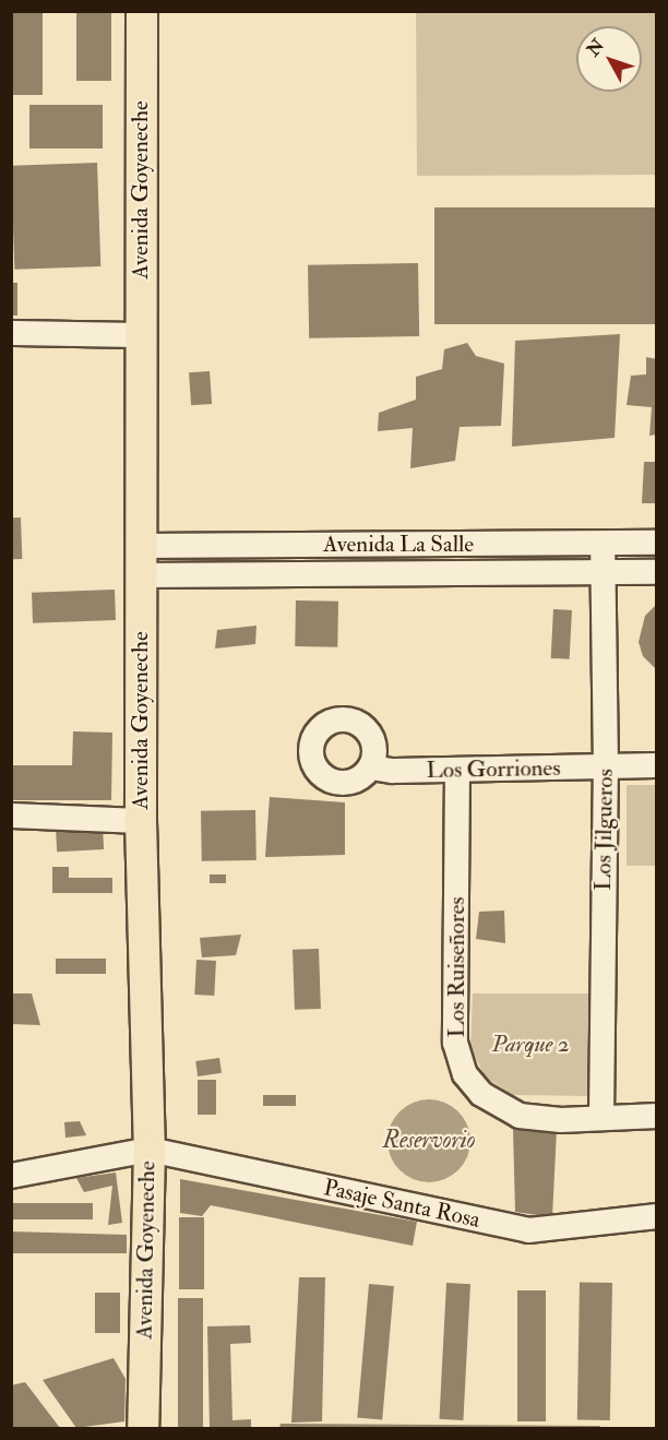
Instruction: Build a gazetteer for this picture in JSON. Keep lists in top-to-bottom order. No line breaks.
{"streets":{"main road":["Avenida Goyeneche"],"street":["Avenida La Salle","Los Gorriones","Los Jilgueros","Los Ruiseñores","Pasaje Santa Rosa"]},"crossings":[["Avenida Goyeneche","Avenida La Salle"],["Avenida Goyeneche","Pasaje Santa Rosa"],["Avenida La Salle","Los Jilgueros"],["Los Gorriones","Los Jilgueros"],["Los Gorriones","Los Ruiseñores"],["Los Jilgueros","Los Ruiseñores"]],"water":["Reservorio"],"parks":["Parque 2"],"north":"top left"}
